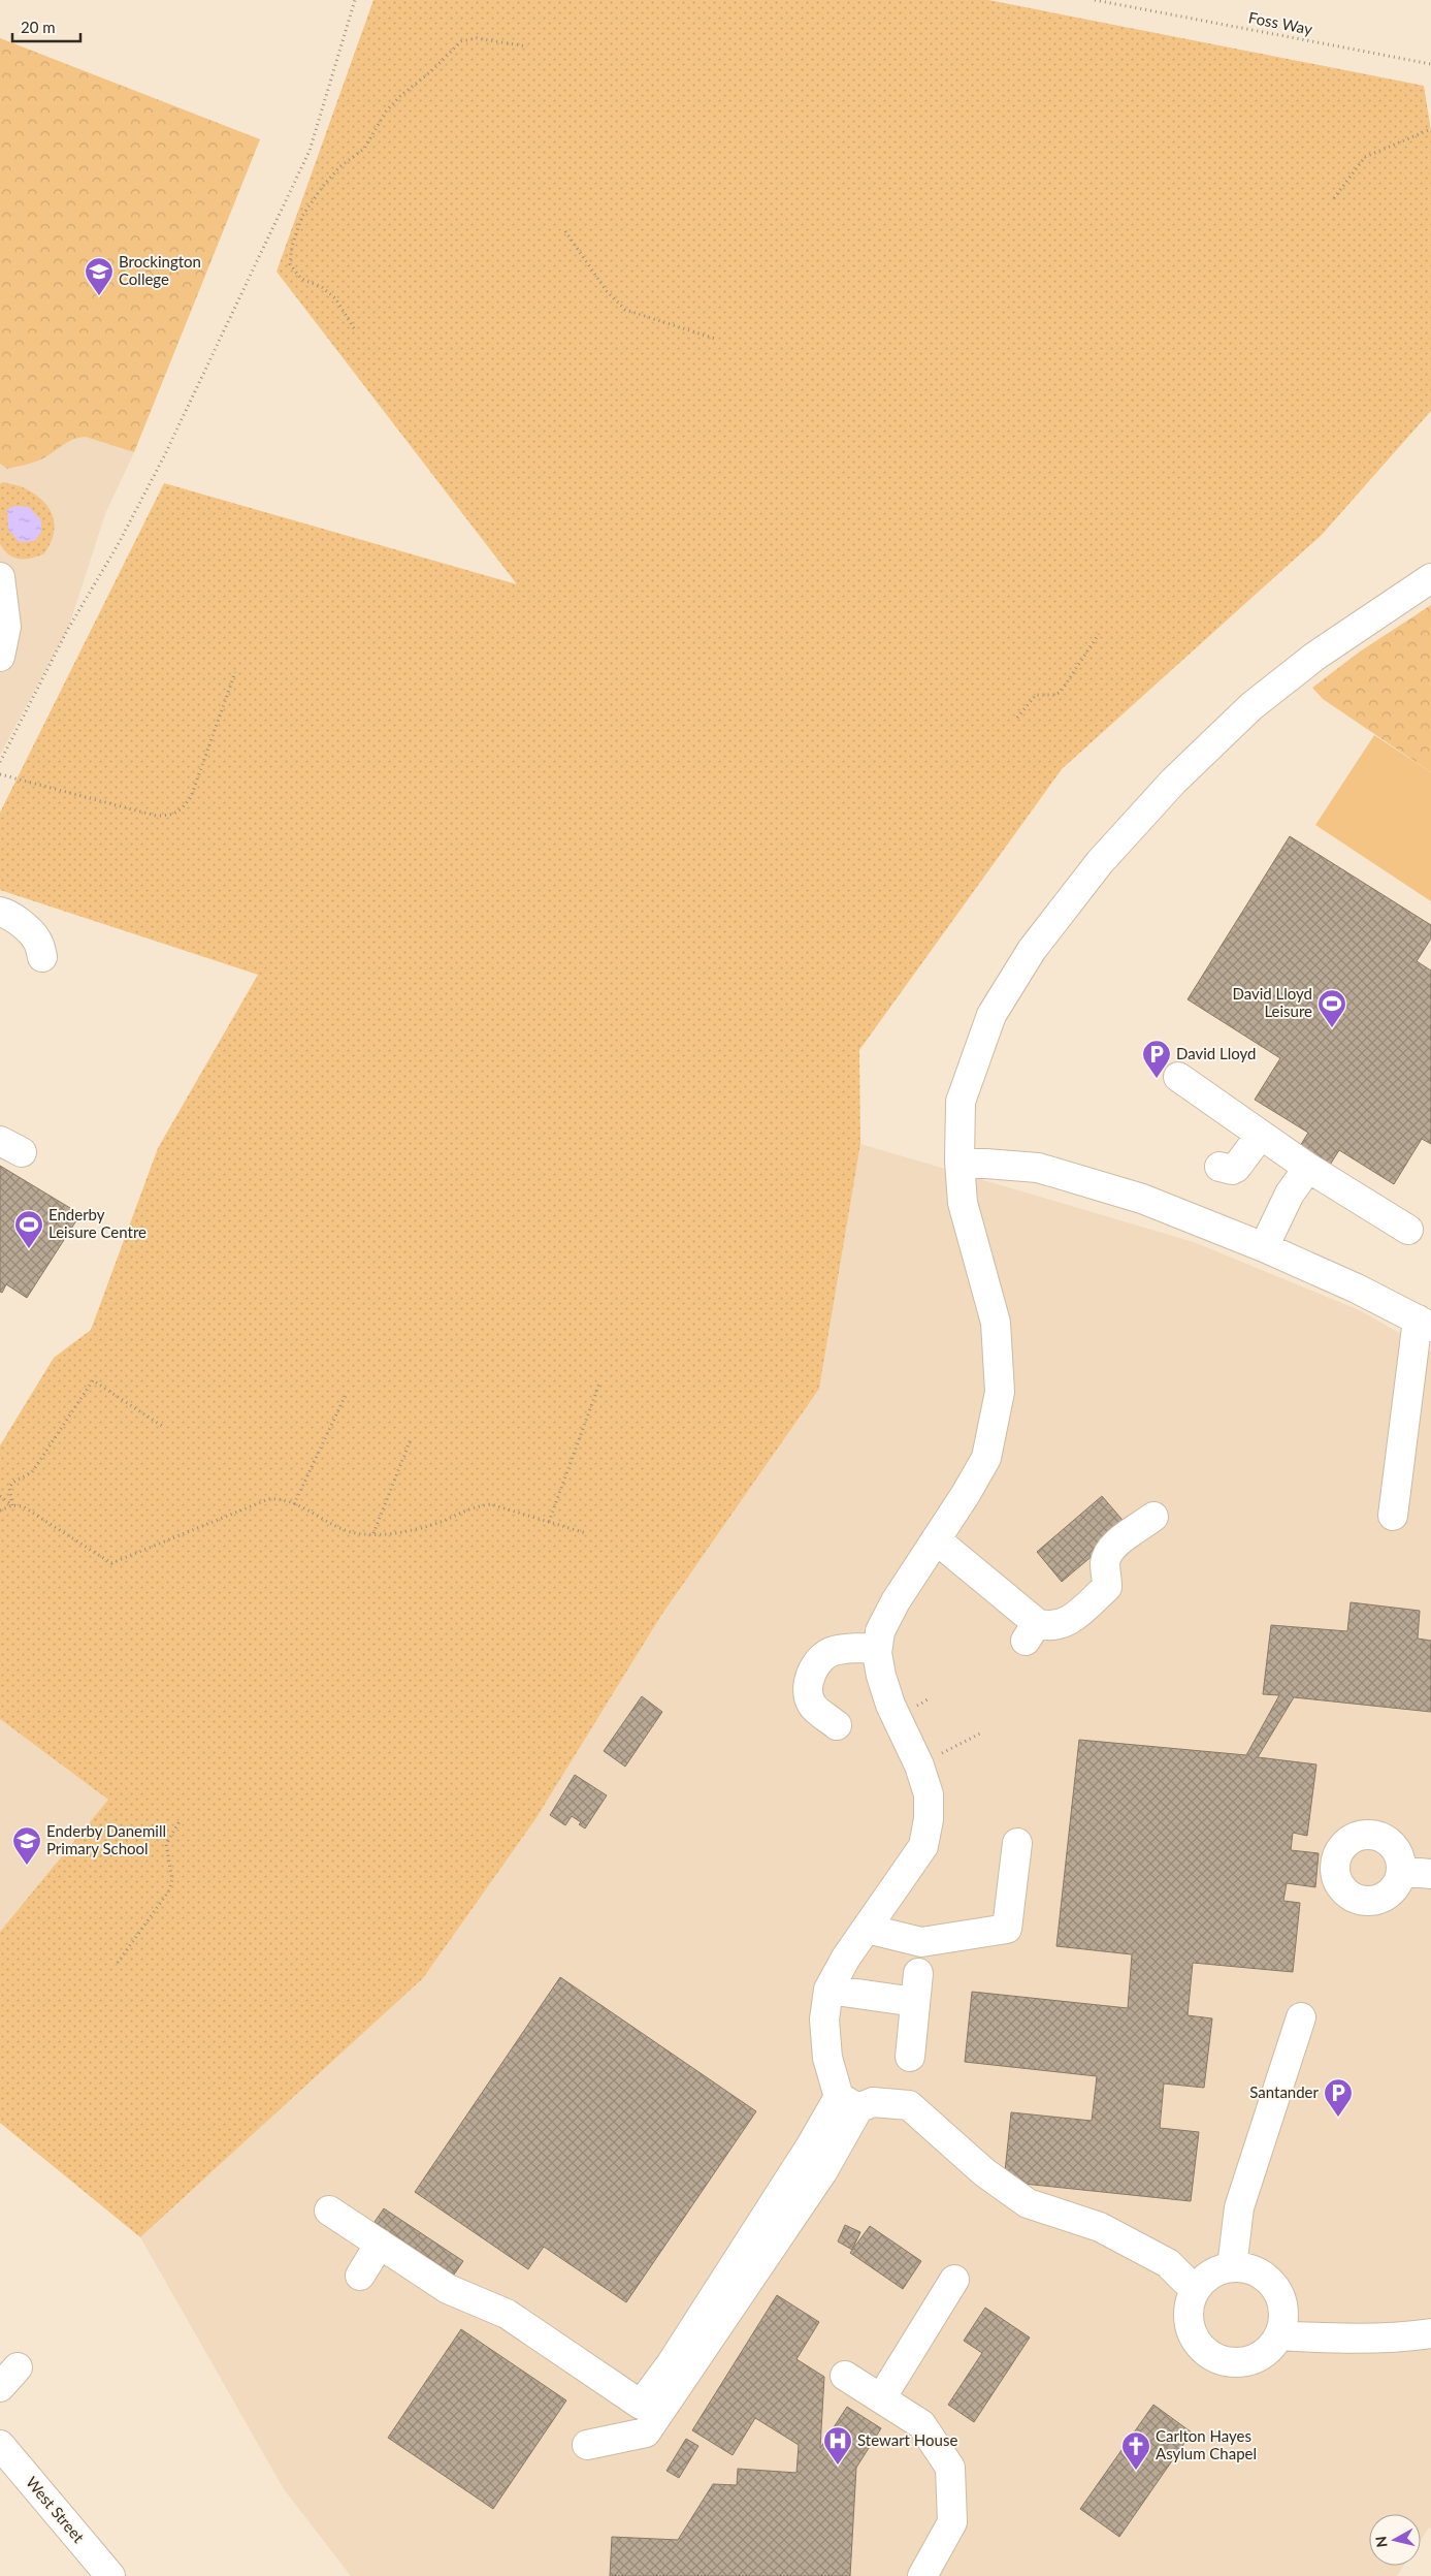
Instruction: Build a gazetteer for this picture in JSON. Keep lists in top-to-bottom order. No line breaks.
{"streets":{"street":["West Street"],"path":["Foss Way"]},"places":{"school or university":["Brockington College","Enderby Danemill Primary School"],"sports":["David Lloyd Leisure","Enderby Leisure Centre"],"parking":["David Lloyd","Santander"],"hospital":["Stewart House"],"church":["Carlton Hayes Asylum Chapel"]},"scale_bar":"20 m","north":"left"}
